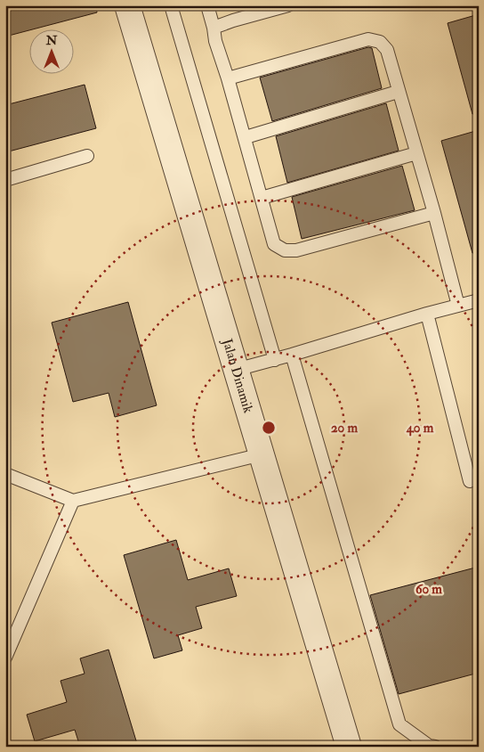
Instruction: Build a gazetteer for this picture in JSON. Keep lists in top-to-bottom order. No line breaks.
{"streets":{"street":["Jalan Dinamik"]},"north":"top","rings":["20 m","40 m","60 m"]}
